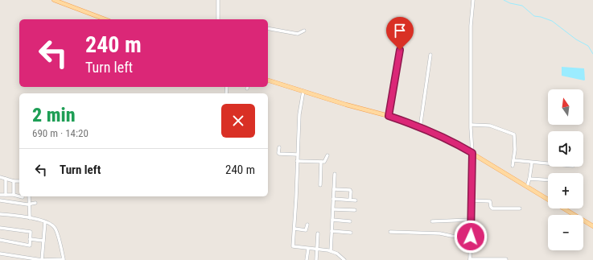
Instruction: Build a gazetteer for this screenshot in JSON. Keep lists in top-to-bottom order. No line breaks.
{"north":"top","page":{"turn":["240 m","Turn left"],"map_buttons":["+","−"],"heading":["2 min","690 m · 14:20"],"list":[{"name":"Turn left","value":"240 m"}]}}
